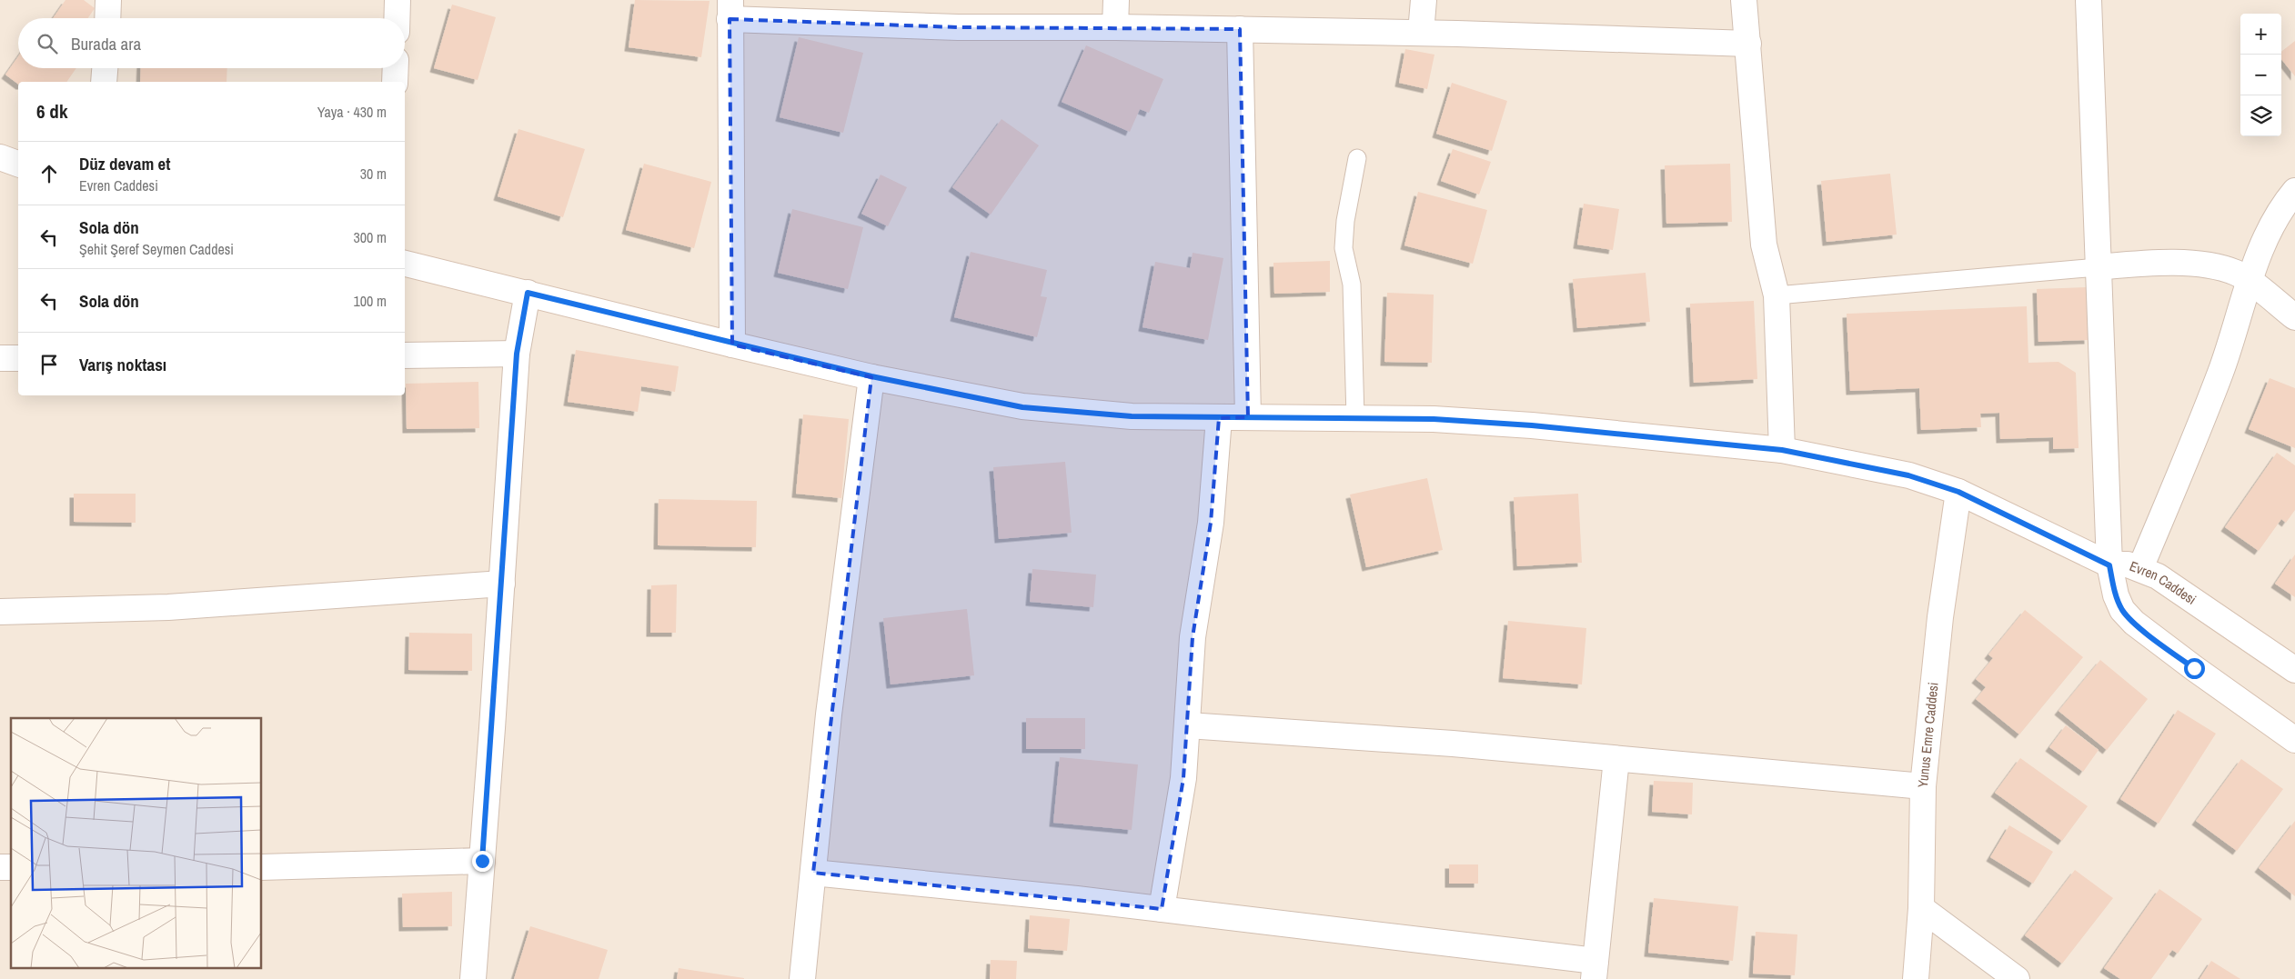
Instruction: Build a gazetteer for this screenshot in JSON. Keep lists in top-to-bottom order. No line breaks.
{"streets":{"street":["Evren Caddesi","Yunus Emre Caddesi"]},"page":{"map_buttons":["+","−"],"search":"Burada ara","heading":["6 dk","Yaya · 430 m"],"list":[["Düz devam et","Evren Caddesi","30 m"],["Sola dön","Şehit Şeref Seymen Caddesi","300 m"],["Sola dön","100 m"],"Varış noktası"]}}
